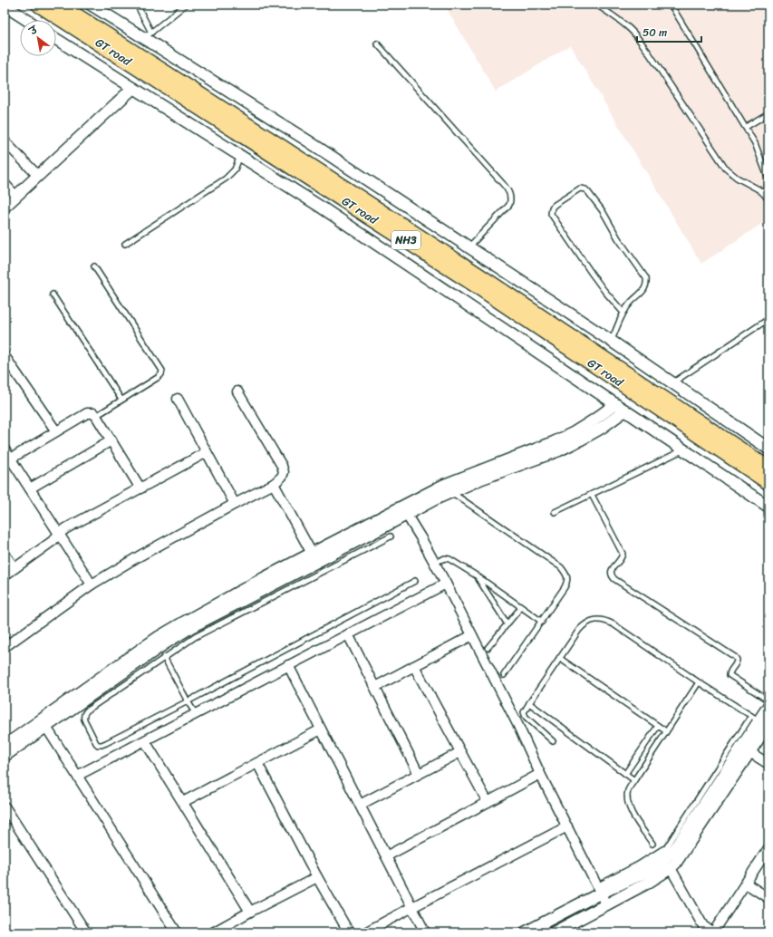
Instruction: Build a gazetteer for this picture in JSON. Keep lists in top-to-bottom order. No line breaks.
{"streets":{"highway":["GT road","NH3"]},"scale_bar":"50 m","north":"top left"}
